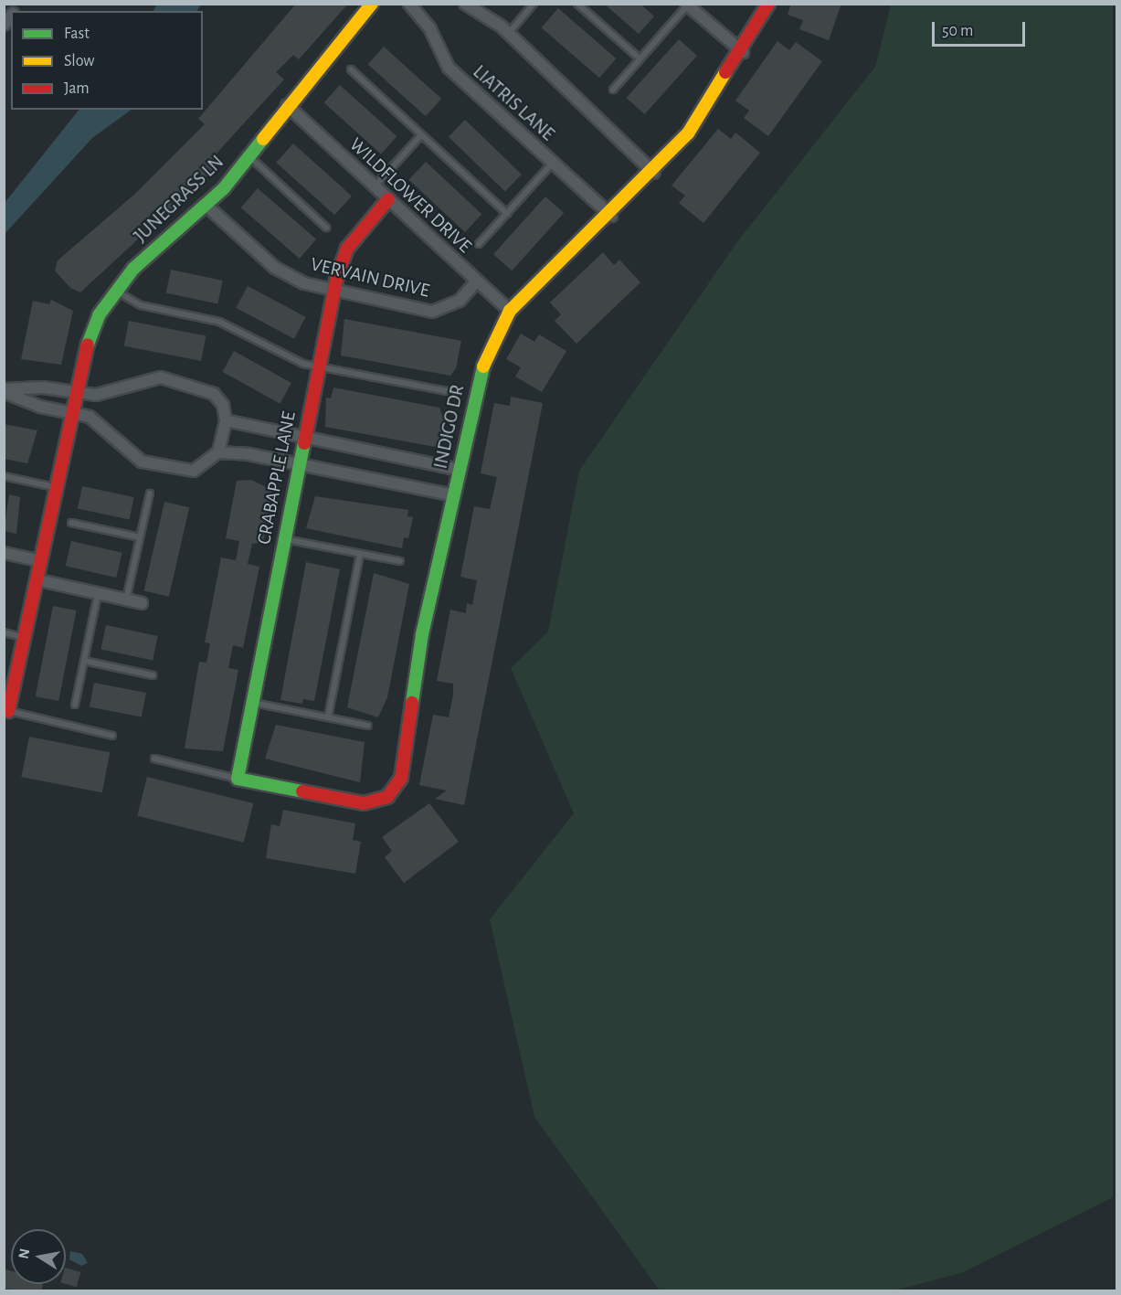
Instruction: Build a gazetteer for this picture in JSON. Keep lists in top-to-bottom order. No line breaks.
{"streets":{"street":["LIATRIS LANE","WILDFLOWER DRIVE","JUNEGRASS LN","VERVAIN DRIVE","INDIGO DR","CRABAPPLE LANE"]},"crossings":[["LIATRIS LANE","INDIGO DR"],["WILDFLOWER DRIVE","JUNEGRASS LN"],["WILDFLOWER DRIVE","VERVAIN DRIVE"],["WILDFLOWER DRIVE","INDIGO DR"],["WILDFLOWER DRIVE","CRABAPPLE LANE"],["JUNEGRASS LN","VERVAIN DRIVE"],["VERVAIN DRIVE","CRABAPPLE LANE"],["INDIGO DR","CRABAPPLE LANE"]],"legend":["Fast","Slow","Jam"],"scale_bar":"50 m","north":"left"}
